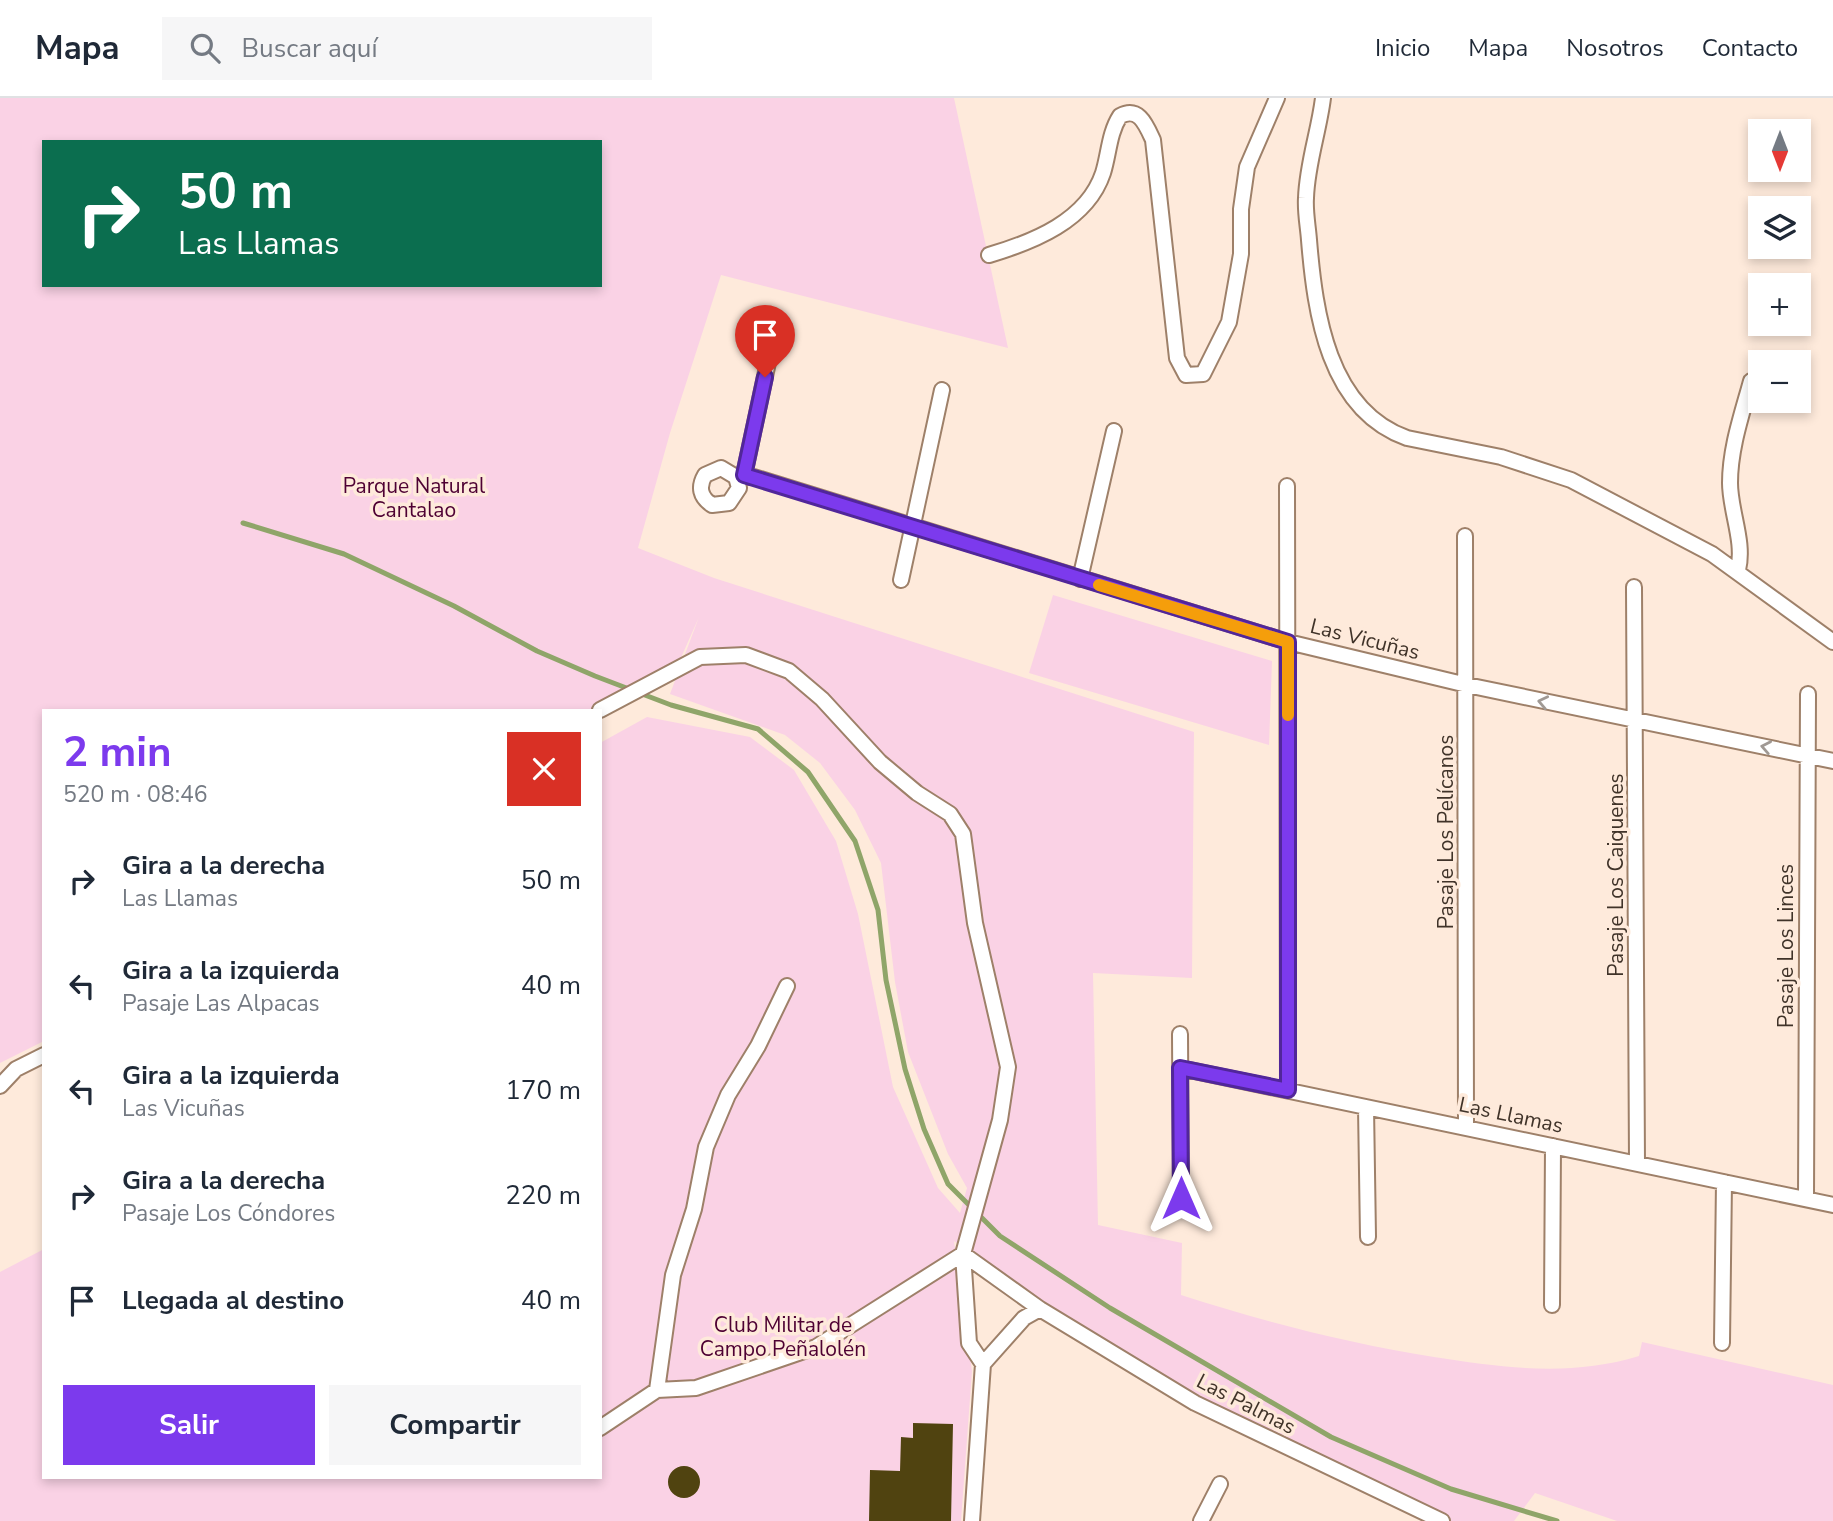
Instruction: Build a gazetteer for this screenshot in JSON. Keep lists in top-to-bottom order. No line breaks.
{"streets":{"street":["Las Vicuñas","Pasaje Los Pelícanos","Pasaje Los Caiquenes","Pasaje Los Linces","Las Llamas","Las Palmas"]},"crossings":[["Las Vicuñas","Pasaje Los Pelícanos"],["Las Vicuñas","Pasaje Los Caiquenes"],["Las Vicuñas","Pasaje Los Linces"],["Pasaje Los Pelícanos","Las Llamas"],["Pasaje Los Caiquenes","Las Llamas"],["Pasaje Los Linces","Las Llamas"]],"parks":["Parque Natural Cantalao","Club Militar de Campo Peñalolén"],"north":"bottom","page":{"header":"Mapa","search":"Buscar aquí","nav":["Inicio","Mapa","Nosotros","Contacto"],"map_buttons":["+","−"],"turn":["50 m","Las Llamas"],"heading":["2 min","520 m · 08:46"],"list":[{"name":"Gira a la derecha","note":"Las Llamas","value":"50 m"},{"name":"Gira a la izquierda","note":"Pasaje Las Alpacas","value":"40 m"},{"name":"Gira a la izquierda","note":"Las Vicuñas","value":"170 m"},{"name":"Gira a la derecha","note":"Pasaje Los Cóndores","value":"220 m"},{"name":"Llegada al destino","value":"40 m"}],"buttons":["Salir","Compartir"]}}
